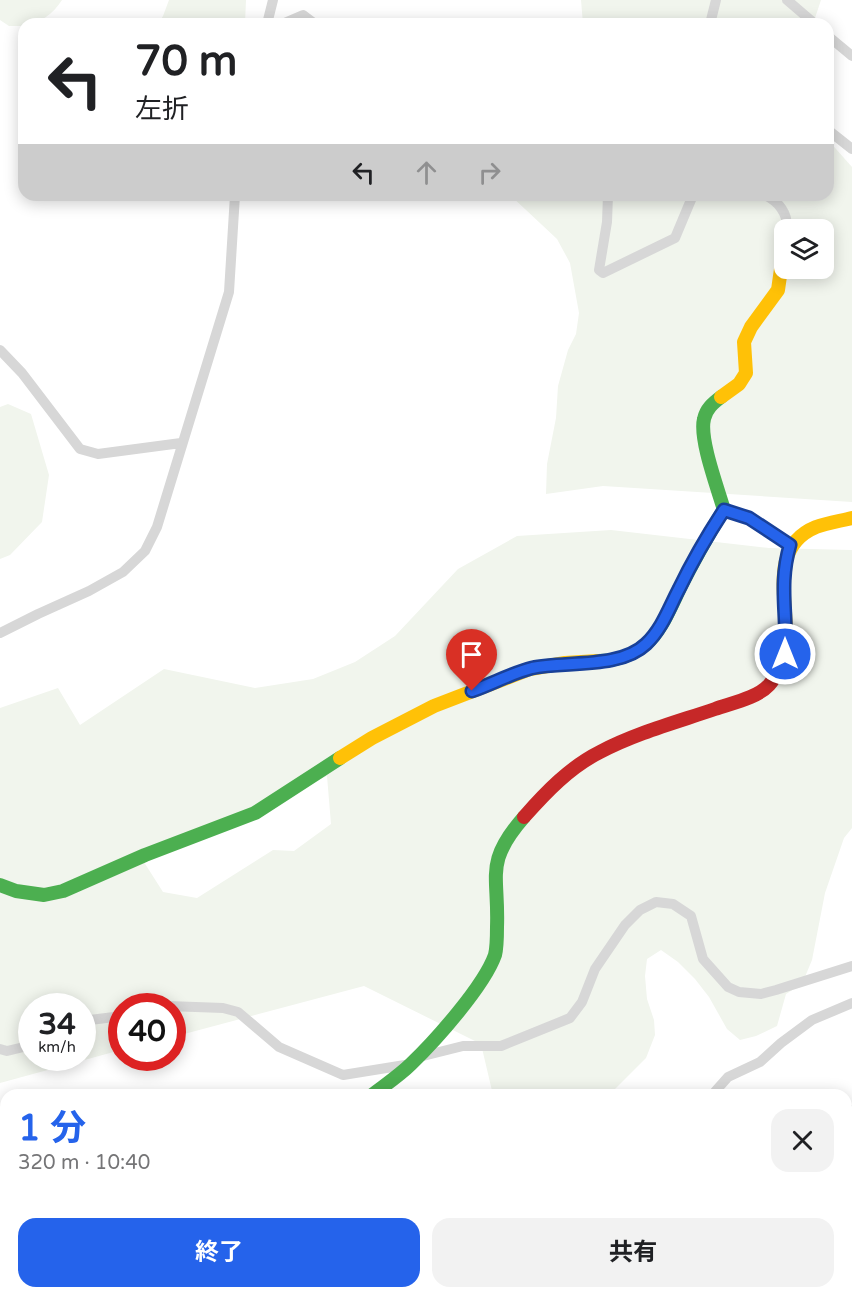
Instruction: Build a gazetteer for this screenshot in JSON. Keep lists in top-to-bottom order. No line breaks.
{"page":{"turn":["70 m","左折"],"speed":"34 km/h","limit":"40","heading":["1 分","320 m · 10:40"],"buttons":["終了","共有"]}}
